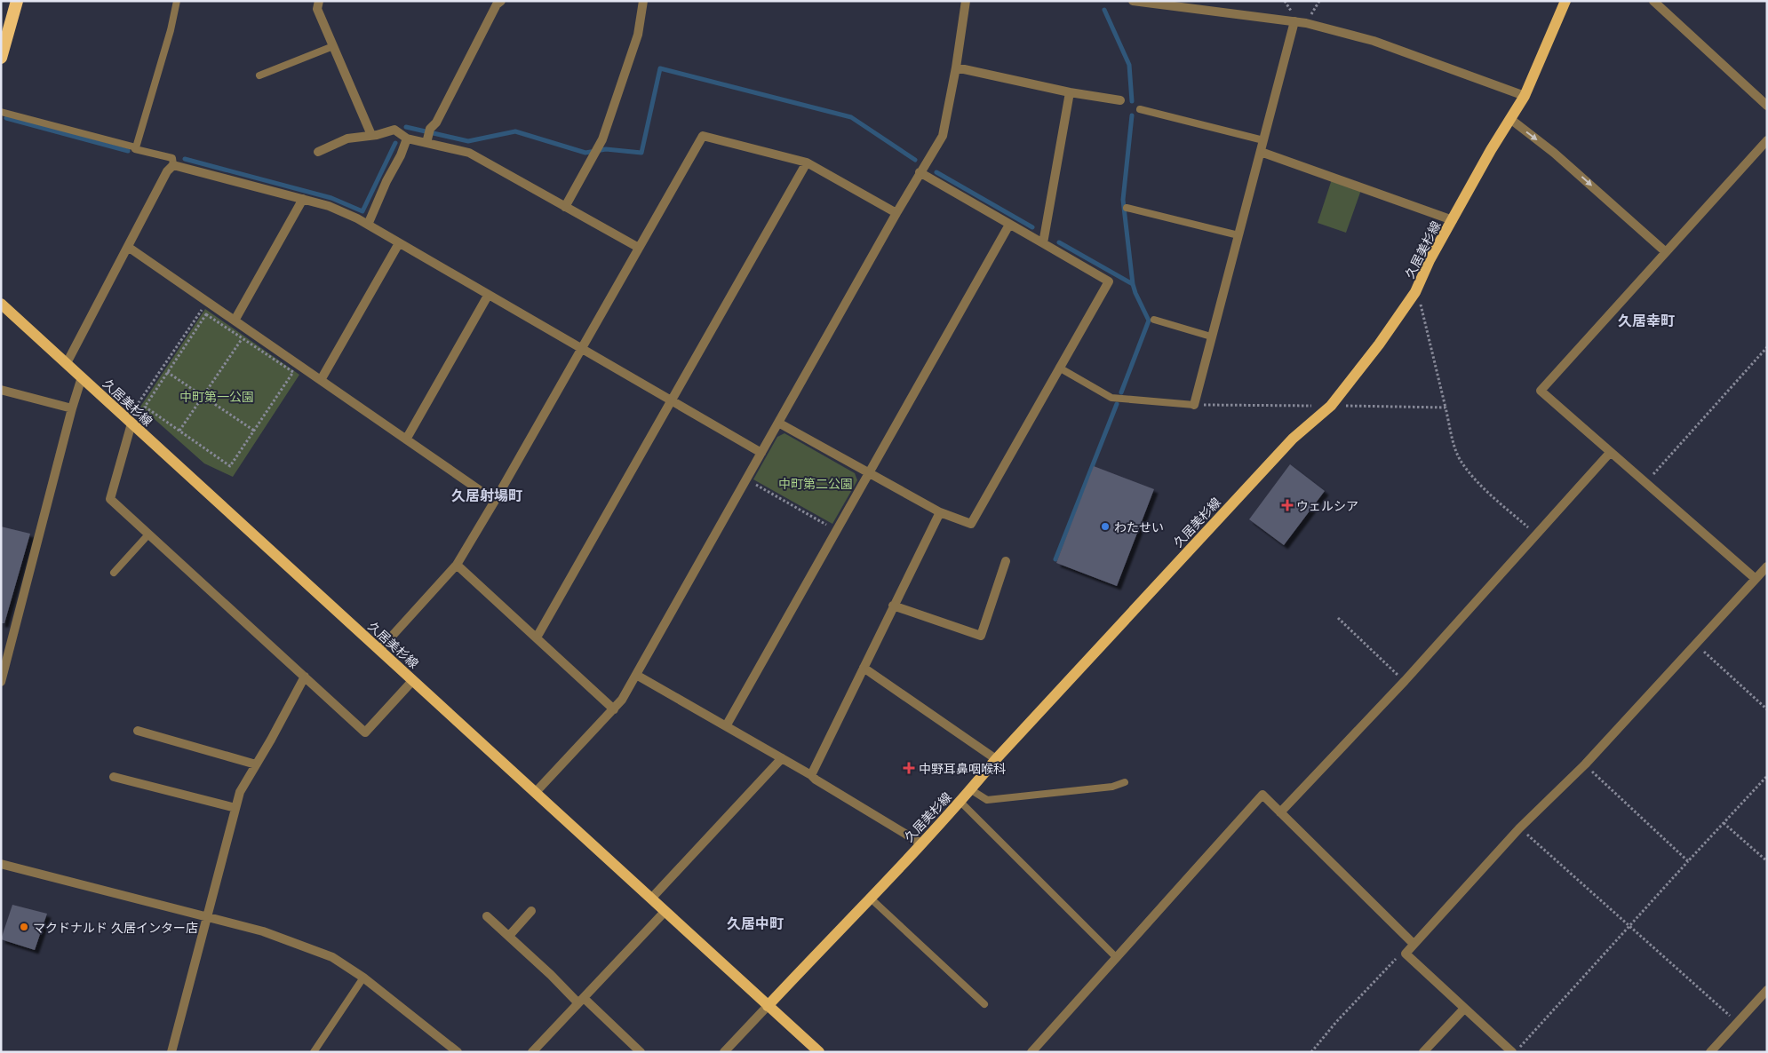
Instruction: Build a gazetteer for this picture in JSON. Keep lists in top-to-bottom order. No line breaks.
{"streets":{"main road":["久居美杉線"]},"districts":["久居幸町","久居射場町","久居中町"],"parks":["中町第一公園","中町第二公園"],"places":{"health":["ウェルシア","中野耳鼻咽喉科"],"other":["わたせい","マクドナルド 久居インター店"]}}
